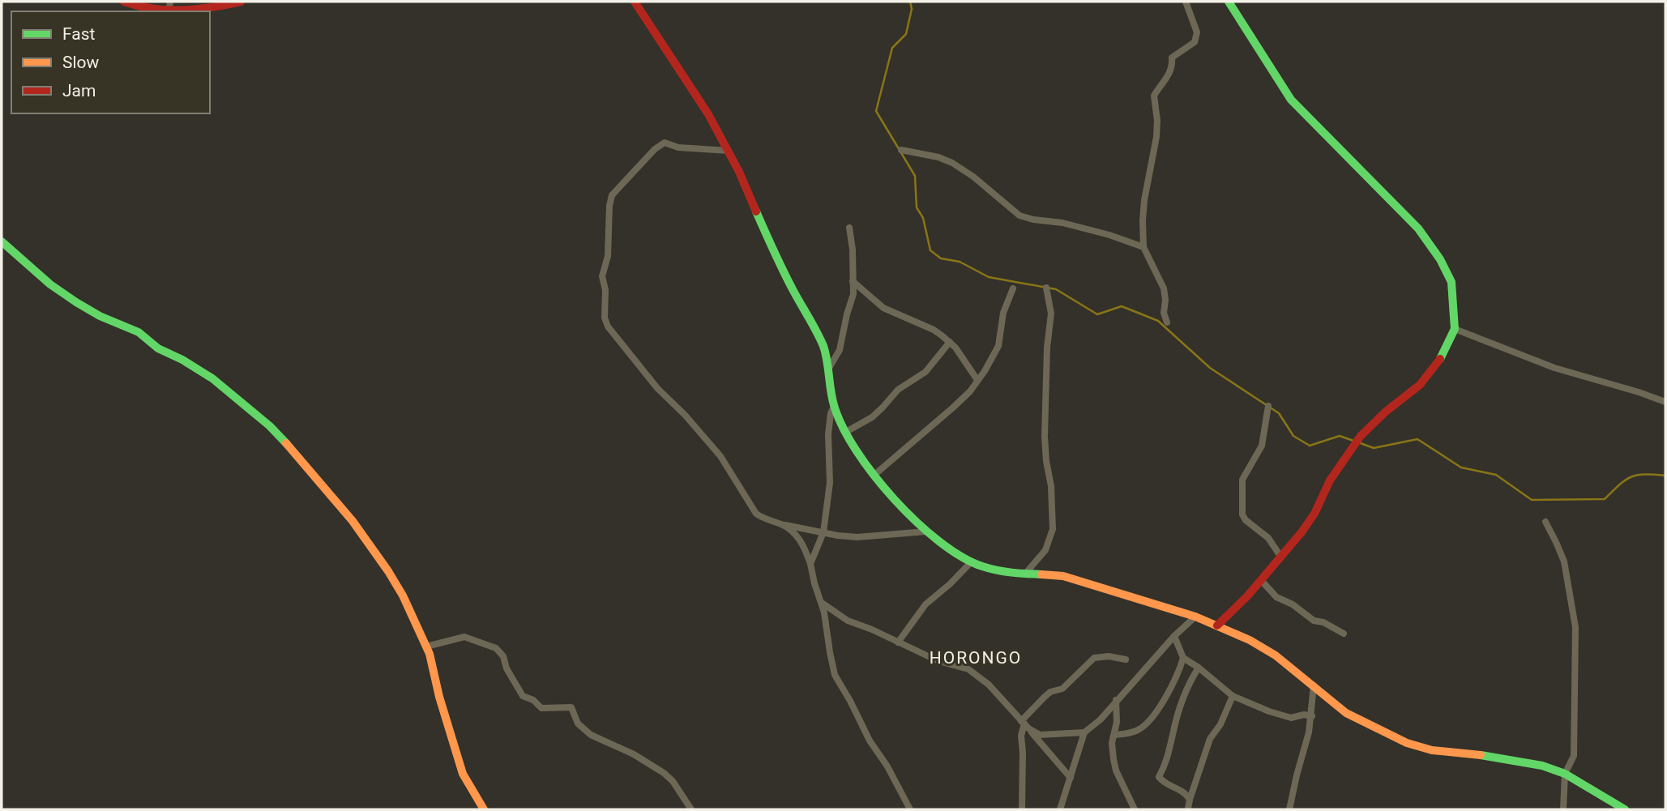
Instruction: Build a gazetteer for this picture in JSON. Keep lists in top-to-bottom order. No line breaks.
{"districts":["HORONGO"],"legend":["Fast","Slow","Jam"]}
